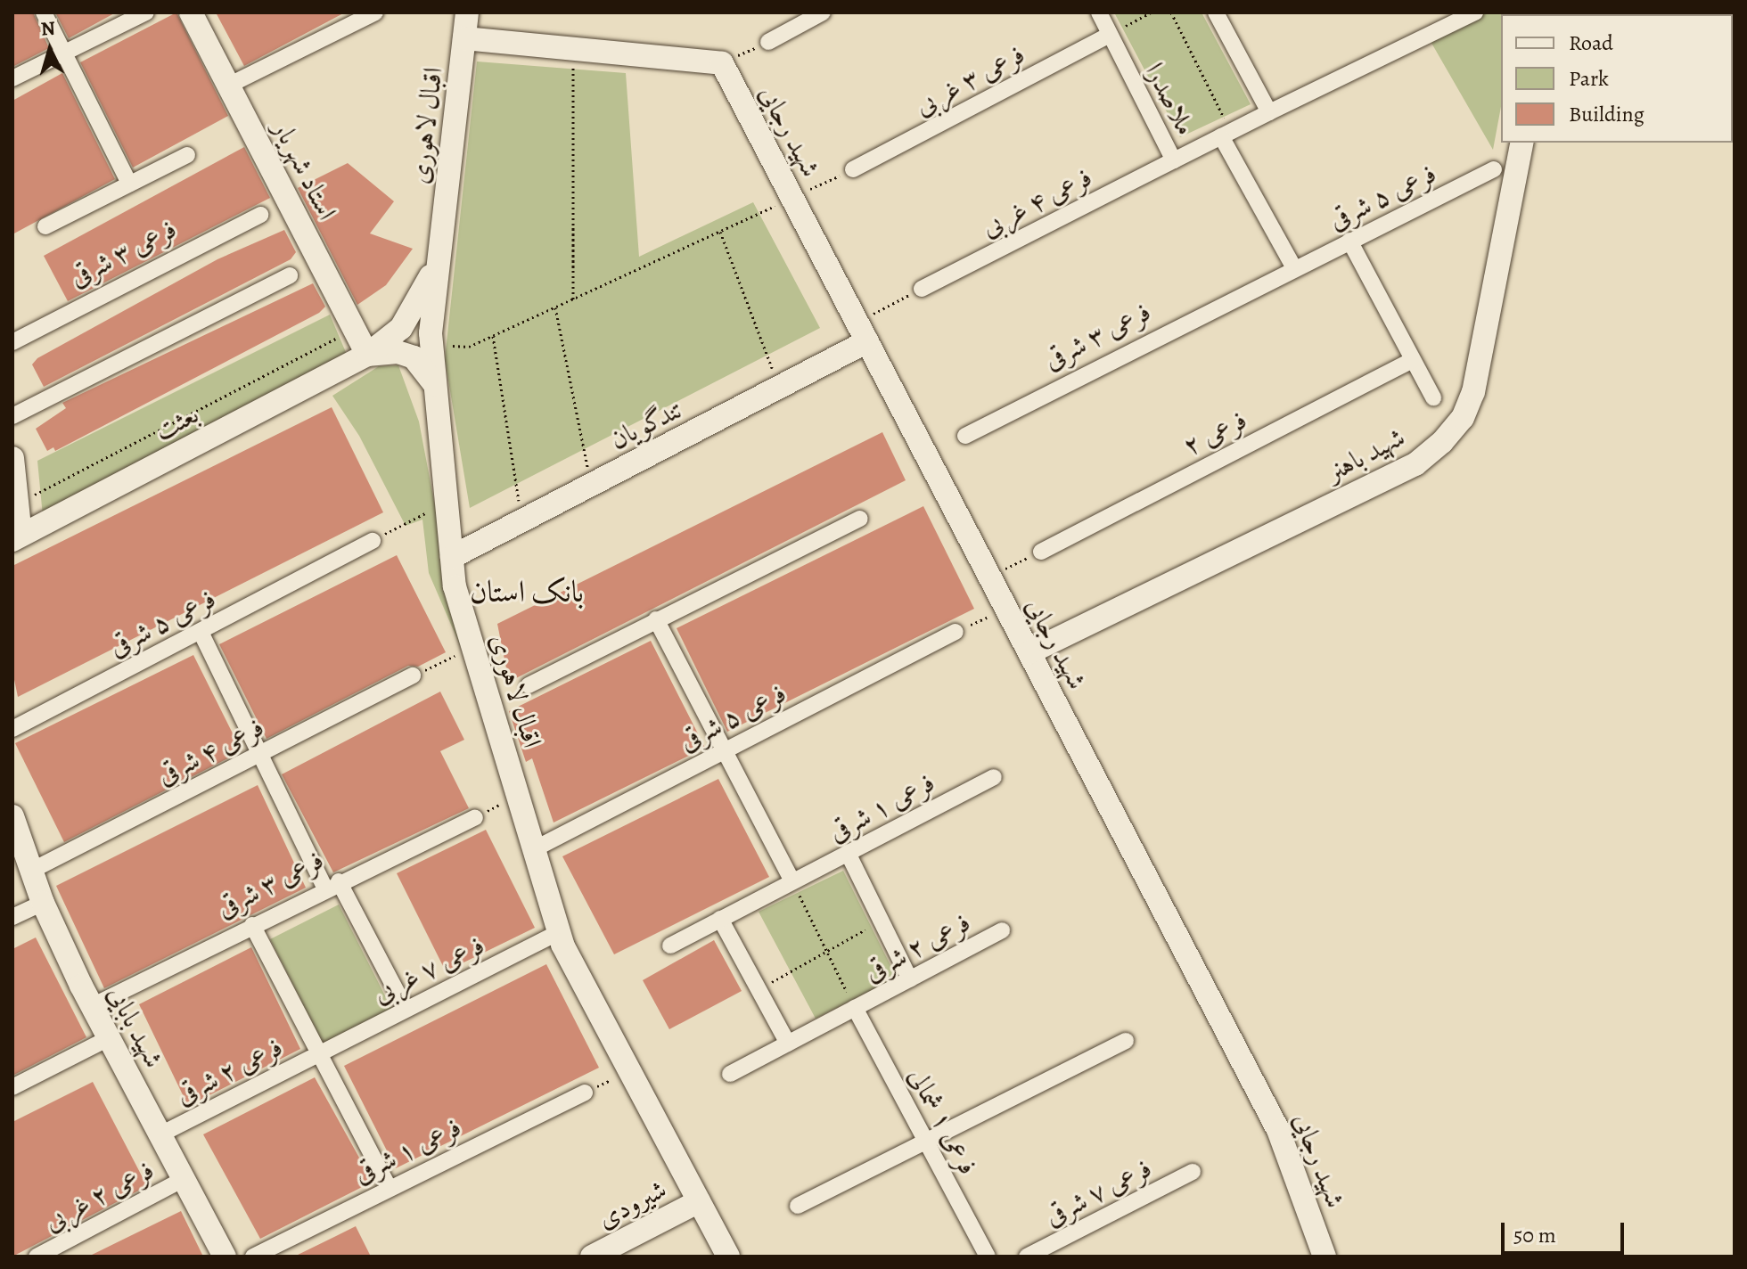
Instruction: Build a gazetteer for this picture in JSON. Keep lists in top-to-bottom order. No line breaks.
{"streets":{"street":["فرعی ۳ غربی","ملاصدرا","اقبال لاهوری","شهید رجایی","استاد شهریار","فرعی ۵ شرقی","فرعی ۴ غربی","فرعی ۳ شرقی","بعثت","تندگویان","فرعی ۲","شهید باهنر","فرعی ۴ شرقی","فرعی ۱ شرقی","فرعی ۲ شرقی","فرعی ۷ غربی","شهید بابایی","فرعی ۱ شمالی","فرعی ۷ شرقی","فرعی ۲ غربی","شیرودی"]},"crossings":[["فرعی ۳ غربی","ملاصدرا"],["ملاصدرا","فرعی ۵ شرقی"],["ملاصدرا","فرعی ۴ غربی"],["ملاصدرا","فرعی ۳ شرقی"],["اقبال لاهوری","فرعی ۵ شرقی"],["اقبال لاهوری","بعثت"],["اقبال لاهوری","تندگویان"],["اقبال لاهوری","فرعی ۷ غربی"],["اقبال لاهوری","شیرودی"],["شهید رجایی","تندگویان"],["شهید رجایی","شهید باهنر"],["استاد شهریار","بعثت"],["فرعی ۵ شرقی","فرعی ۳ شرقی"],["فرعی ۳ شرقی","شهید بابایی"],["فرعی ۴ شرقی","شهید بابایی"],["فرعی ۲ شرقی","فرعی ۷ غربی"],["فرعی ۲ شرقی","شهید بابایی"],["فرعی ۲ شرقی","فرعی ۱ شمالی"],["شهید بابایی","فرعی ۲ غربی"]],"districts":["بانک استان"],"legend":["Road","Park","Building"],"scale_bar":"50 m","north":"top"}
